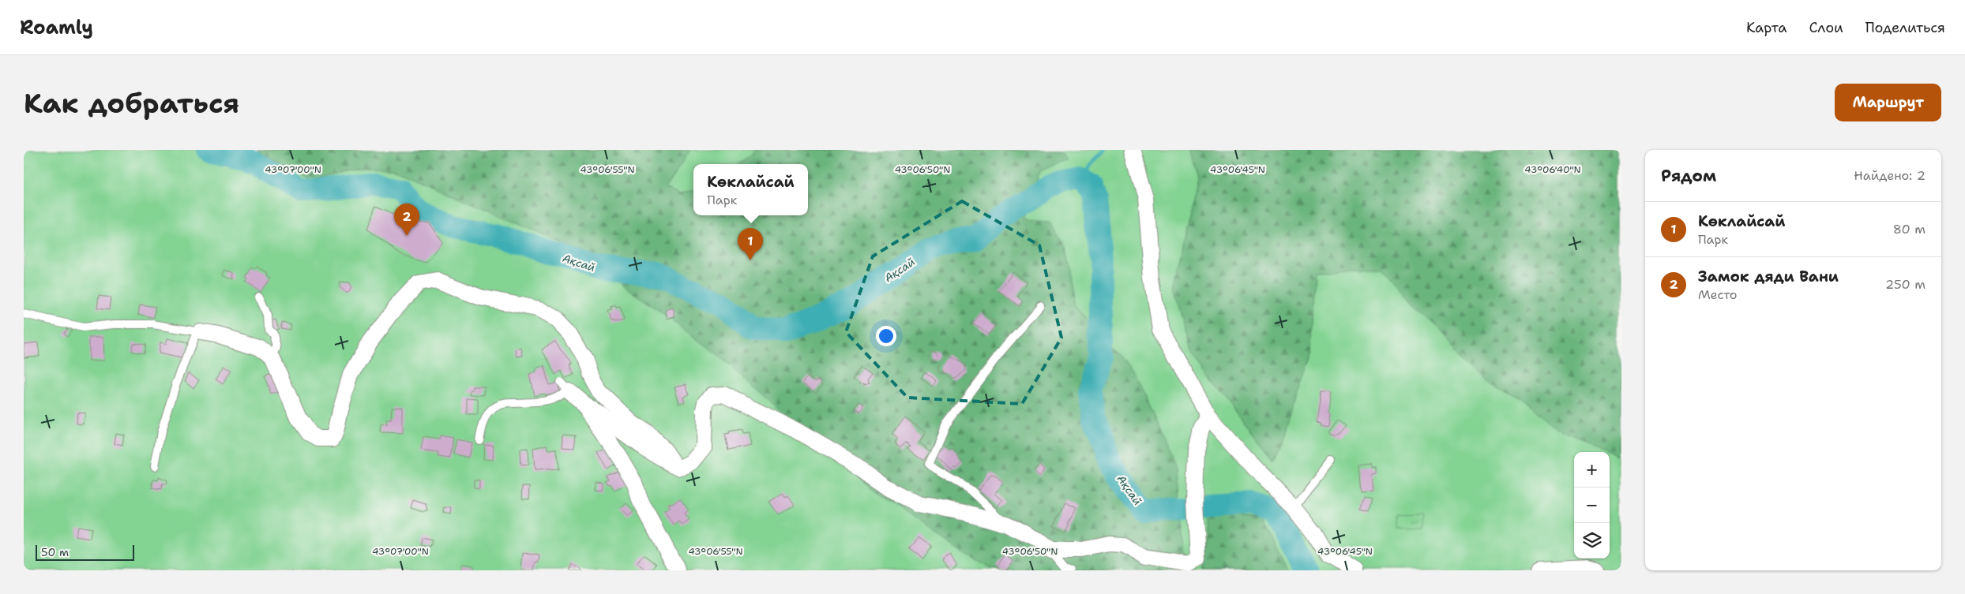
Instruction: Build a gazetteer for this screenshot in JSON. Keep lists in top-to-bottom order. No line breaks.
{"water":["Ақсай"],"scale_bar":"50 m","page":{"header":"Roamly","nav":["Карта","Слои","Поделиться"],"buttons":"Маршрут","title":"Как добраться","heading":["Рядом","Найдено: 2"],"popup":["Көклайсай","Парк"],"list":[{"mark":"1","name":"Көклайсай","note":"Парк","value":"80 m"},{"mark":"2","name":"Замок дяди Вани","note":"Место","value":"250 m"}],"pins":["2","1"],"map_buttons":["+","−"],"scale":"50 m"},"coordinates":["43°07'00\"N","43°06'55\"N","43°06'50\"N","43°06'45\"N","43°06'40\"N"]}
